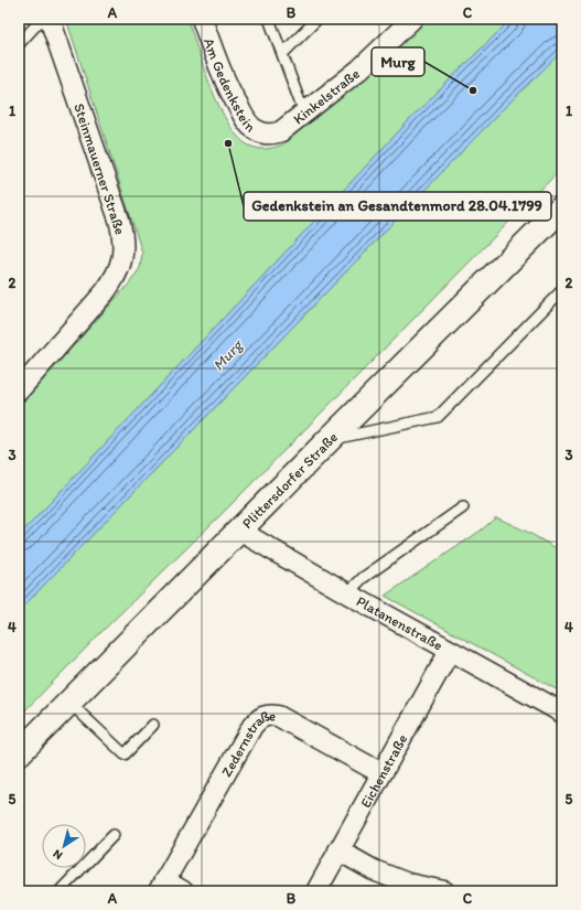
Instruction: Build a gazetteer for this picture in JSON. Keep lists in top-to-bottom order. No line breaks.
{"streets":{"street":["Am Gedenkstein","Kinkelstraße","Steinmauerner Straße","Plittersdorfer Straße","Platanenstraße","Zedernstraße","Eichenstraße"]},"crossings":[["Am Gedenkstein","Kinkelstraße"],["Plittersdorfer Straße","Platanenstraße"],["Platanenstraße","Eichenstraße"],["Zedernstraße","Eichenstraße"]],"water":["Murg"],"places":["Murg","Gedenkstein an Gesandtenmord 28.04.1799"],"north":"bottom left","grid":{"columns":["A","B","C"],"rows":["1","2","3","4","5"]}}
